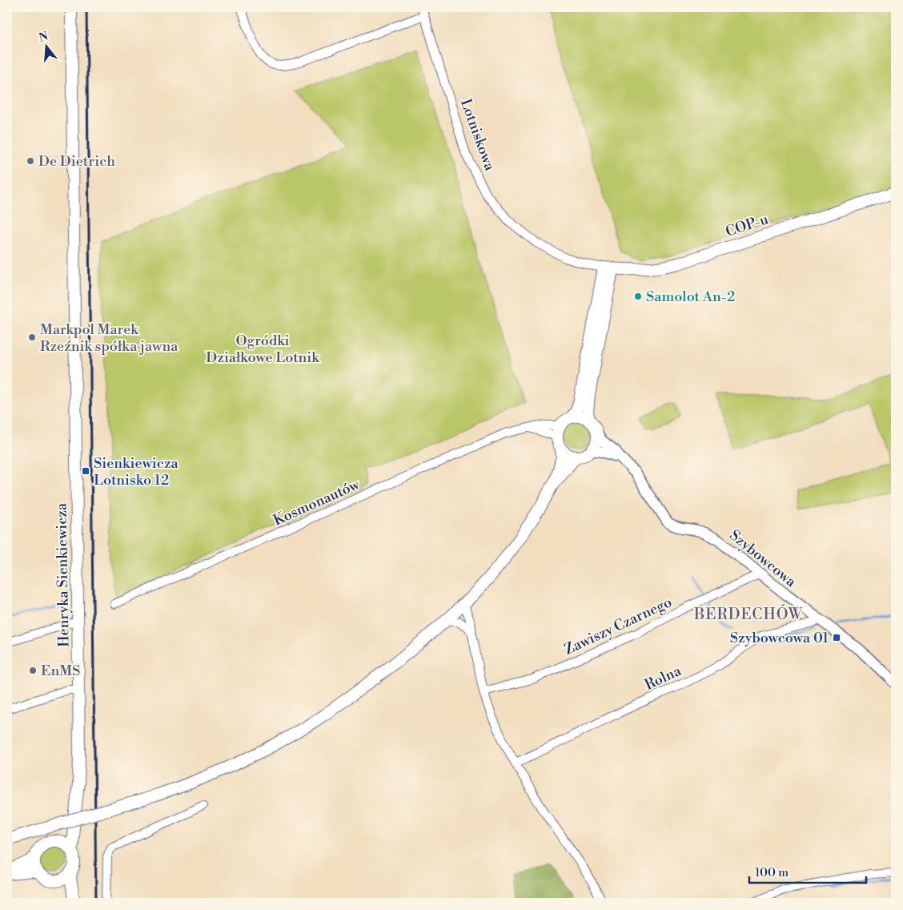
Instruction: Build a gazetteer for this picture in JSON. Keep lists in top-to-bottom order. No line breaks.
{"streets":{"main road":["COP-u","Henryka Sienkiewicza"],"street":["Lotniskowa","Kosmonautów","Szybowcowa","Zawiszy Czarnego","Rolna"]},"crossings":[["Lotniskowa","COP-u"],["Kosmonautów","Szybowcowa"],["Szybowcowa","Zawiszy Czarnego"],["Szybowcowa","Rolna"]],"districts":["BERDECHÓW"],"parks":["Ogródki Działkowe Lotnik"],"places":{"other":["De Dietrich","Samolot An-2","Markpol Marek Rzeźnik spółka jawna","EnMS"],"transit":["Sienkiewicza Lotnisko 12","Szybowcowa 01"]},"scale_bar":"100 m","north":"top"}
